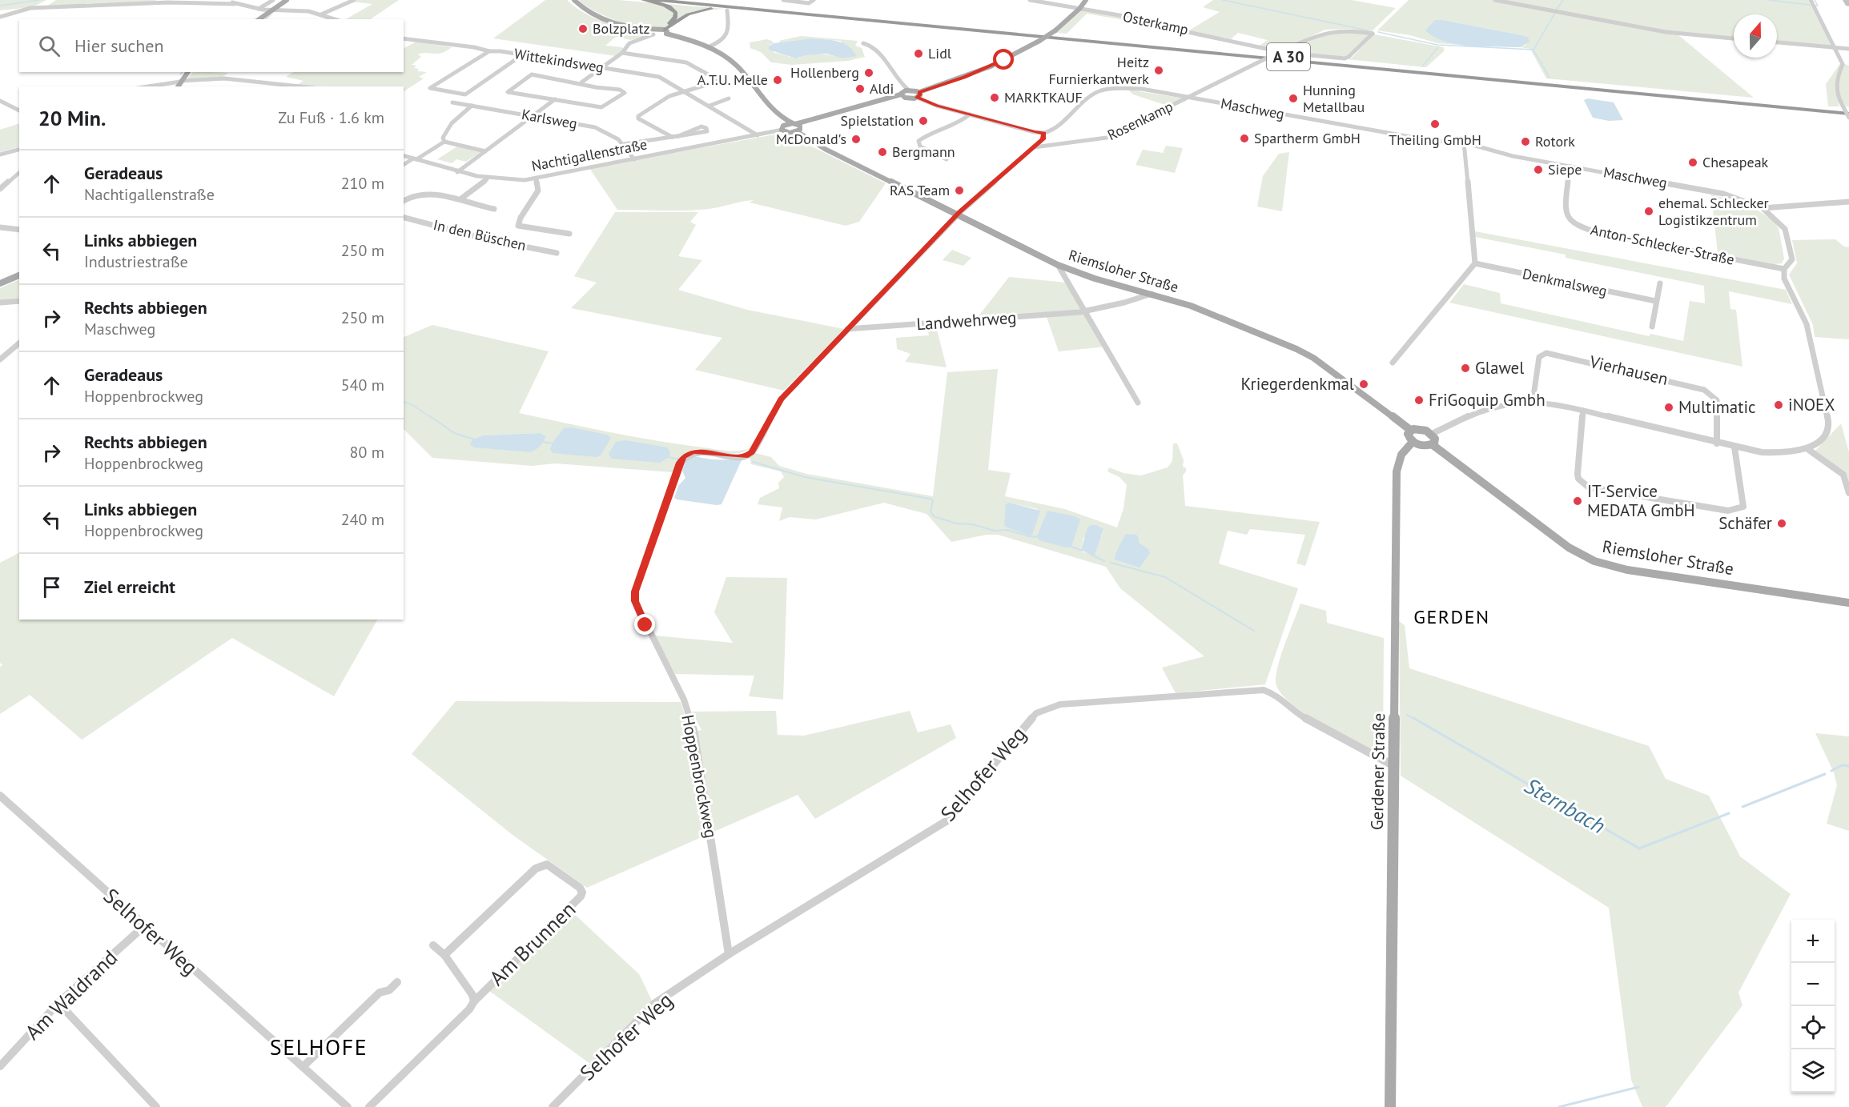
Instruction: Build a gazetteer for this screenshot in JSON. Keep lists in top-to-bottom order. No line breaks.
{"streets":{"highway":["A 30"],"main road":["Riemsloher Straße","Gerdener Straße"],"street":["Osterkamp","Wittekindsweg","Maschweg","Karlsweg","Rosenkamp","Nachtigallenstraße","In den Büschen","Anton-Schlecker-Straße","Denkmalsweg","Landwehrweg","Vierhausen","Selhofer Weg","Hoppenbrockweg","Am Brunnen","Am Waldrand"]},"crossings":[["Osterkamp","Maschweg"],["Osterkamp","Rosenkamp"],["Wittekindsweg","Nachtigallenstraße"],["Maschweg","Rosenkamp"],["Maschweg","Anton-Schlecker-Straße"],["Maschweg","Riemsloher Straße"],["Maschweg","Hoppenbrockweg"],["Karlsweg","Nachtigallenstraße"],["Nachtigallenstraße","In den Büschen"],["Riemsloher Straße","Landwehrweg"],["Riemsloher Straße","Hoppenbrockweg"],["Landwehrweg","Hoppenbrockweg"],["Gerdener Straße","Selhofer Weg"],["Selhofer Weg","Hoppenbrockweg"],["Selhofer Weg","Am Waldrand"]],"districts":["GERDEN","SELHOFE"],"water":["Sternbach"],"places":["Bolzplatz","Lidl","Heitz Furnierkantwerk","Hollenberg","A.T.U. Melle","Aldi","MARKTKAUF","Hunning Metallbau","Spielstation","Theiling GmbH","Spartherm GmbH","McDonald's","Rotork","Bergmann","Chesapeak","Siepe","RAS Team","ehemal. Schlecker Logistikzentrum","Glawel","Kriegerdenkmal","FriGoquip Gmbh","iNOEX","Multimatic","IT-Service MEDATA GmbH","Schäfer"],"north":"top","page":{"search":"Hier suchen","heading":["20 Min.","Zu Fuß · 1.6 km"],"list":[["Geradeaus","Nachtigallenstraße","210 m"],["Links abbiegen","Industriestraße","250 m"],["Rechts abbiegen","Maschweg","250 m"],["Geradeaus","Hoppenbrockweg","540 m"],["Rechts abbiegen","Hoppenbrockweg","80 m"],["Links abbiegen","Hoppenbrockweg","240 m"],"Ziel erreicht"],"map_buttons":["+","−"]}}
